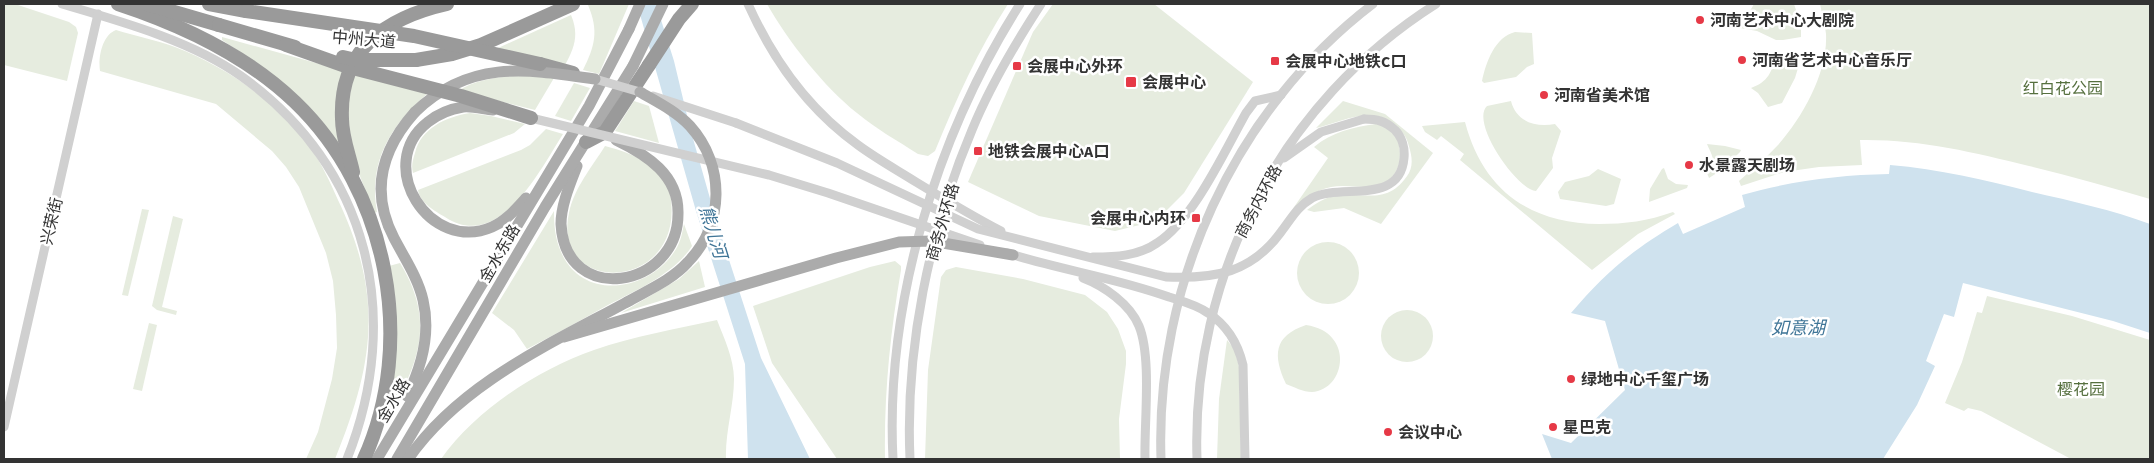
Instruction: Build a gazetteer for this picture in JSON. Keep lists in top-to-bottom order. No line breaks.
{"streets":{"highway":["中州大道"],"main road":["金水东路","金水路"],"street":["商务内环路","兴荣街","商务外环路"]},"crossings":[["金水东路","金水路"]],"water":["熊儿河","如意湖"],"parks":["红白花公园","樱花园"],"places":{"other":["河南艺术中心大剧院","河南省艺术中心音乐厅","河南省美术馆","水景露天剧场","绿地中心千玺广场","星巴克","会议中心"],"transit":["会展中心地铁C口","会展中心外环","会展中心","地铁会展中心A口","会展中心内环"]}}
